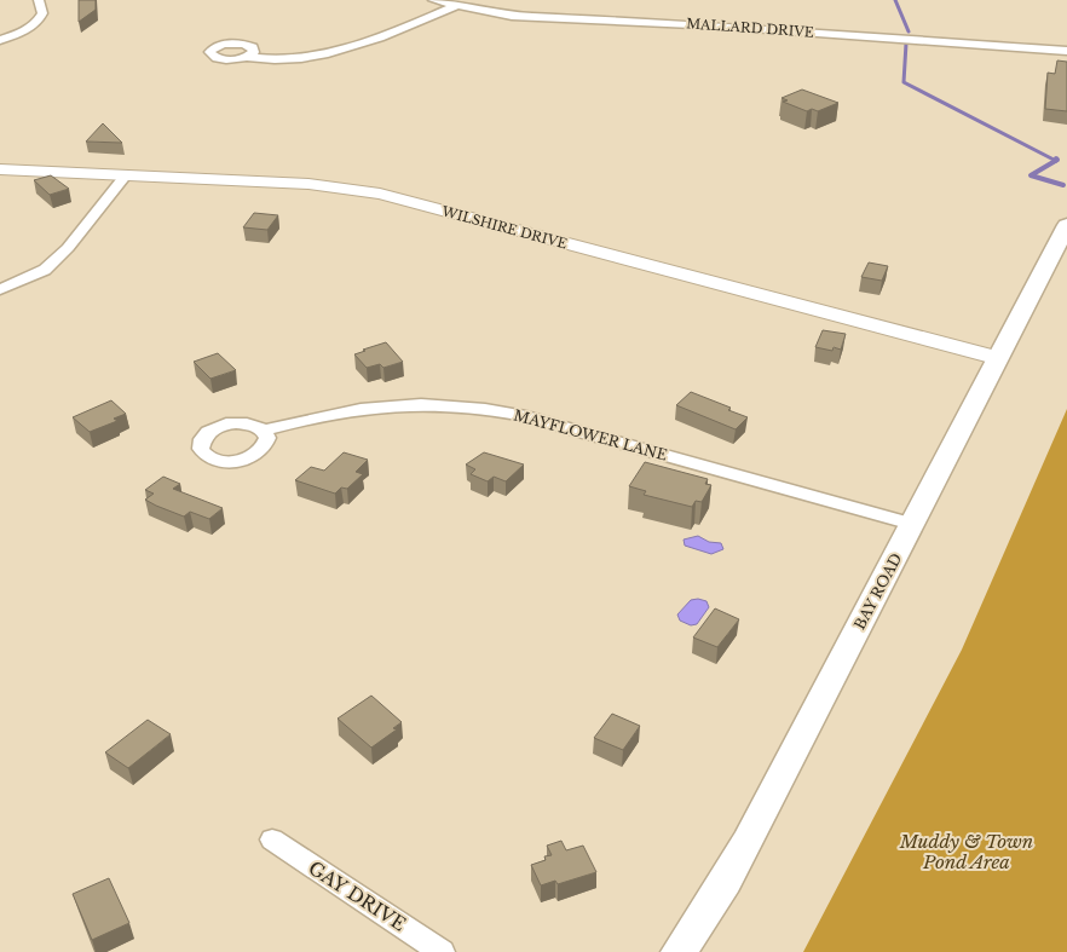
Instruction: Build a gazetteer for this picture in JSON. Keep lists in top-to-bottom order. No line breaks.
{"streets":{"main road":["BAY ROAD"],"street":["MALLARD DRIVE","WILSHIRE DRIVE","MAYFLOWER LANE","GAY DRIVE"]},"crossings":[["WILSHIRE DRIVE","BAY ROAD"],["MAYFLOWER LANE","BAY ROAD"]],"parks":["Muddy & Town Pond Area"]}
